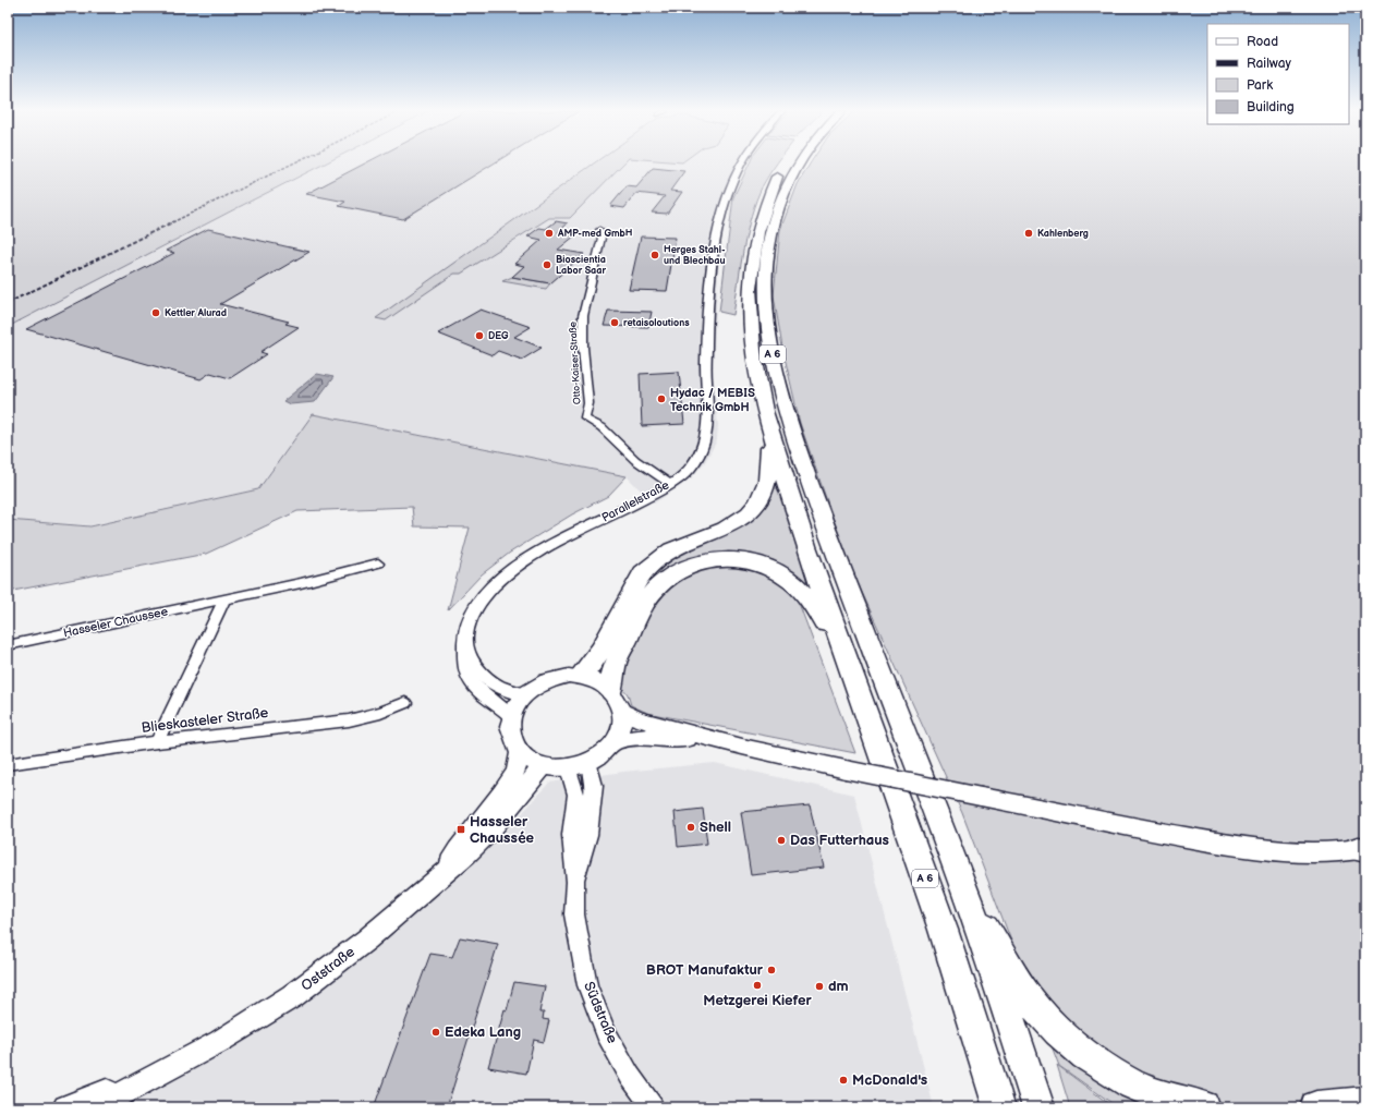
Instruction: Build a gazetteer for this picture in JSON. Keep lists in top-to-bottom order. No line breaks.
{"streets":{"highway":["A 6"],"main road":["Oststraße"],"street":["Otto-Kaiser-Straße","Parallelstraße","Hasseler Chaussee","Blieskasteler Straße","Südstraße"]},"crossings":[["Otto-Kaiser-Straße","Parallelstraße"],["Parallelstraße","Oststraße"],["Parallelstraße","Südstraße"],["Oststraße","Südstraße"]],"places":{"other":["AMP-med GmbH","Kahlenberg","Herges Stahl- und Blechbau","Bioscientia Labor Saar","Kettler Alurad","retaisoloutions","DEG","Hydac / MEBIS Technik GmbH","Shell","Das Futterhaus","BROT Manufaktur","Metzgerei Kiefer","dm","Edeka Lang","McDonald's"],"transit":["Hasseler Chaussée"]},"legend":["Road","Railway","Park","Building"]}
